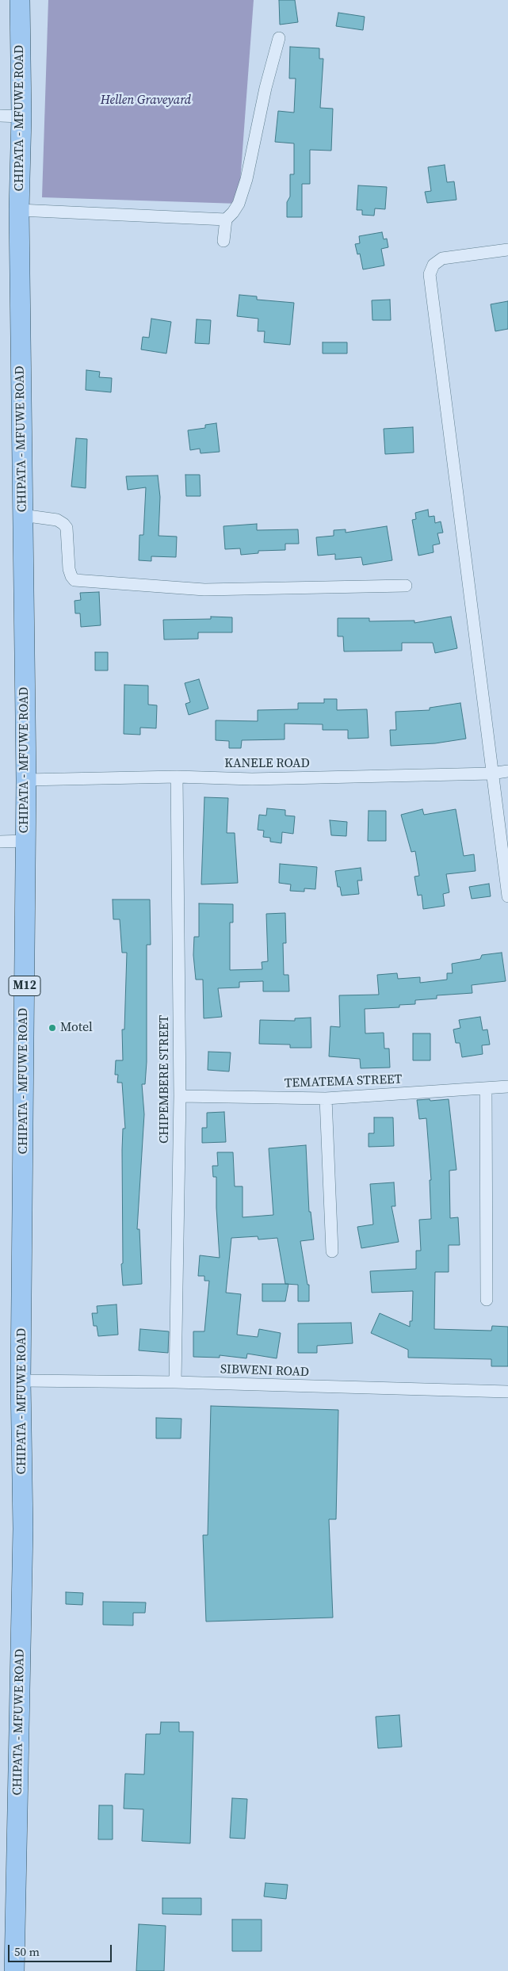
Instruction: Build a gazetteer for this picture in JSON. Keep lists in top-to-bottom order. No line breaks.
{"streets":{"main road":["CHIPATA - MFUWE ROAD","M12"],"street":["KANELE ROAD","CHIPEMBERE STREET","TEMATEMA STREET","SIBWENI ROAD"]},"crossings":[["CHIPATA - MFUWE ROAD","KANELE ROAD"],["CHIPATA - MFUWE ROAD","SIBWENI ROAD"],["KANELE ROAD","CHIPEMBERE STREET"],["CHIPEMBERE STREET","TEMATEMA STREET"],["CHIPEMBERE STREET","SIBWENI ROAD"]],"parks":["Hellen Graveyard"],"places":["Motel"],"scale_bar":"50 m"}
